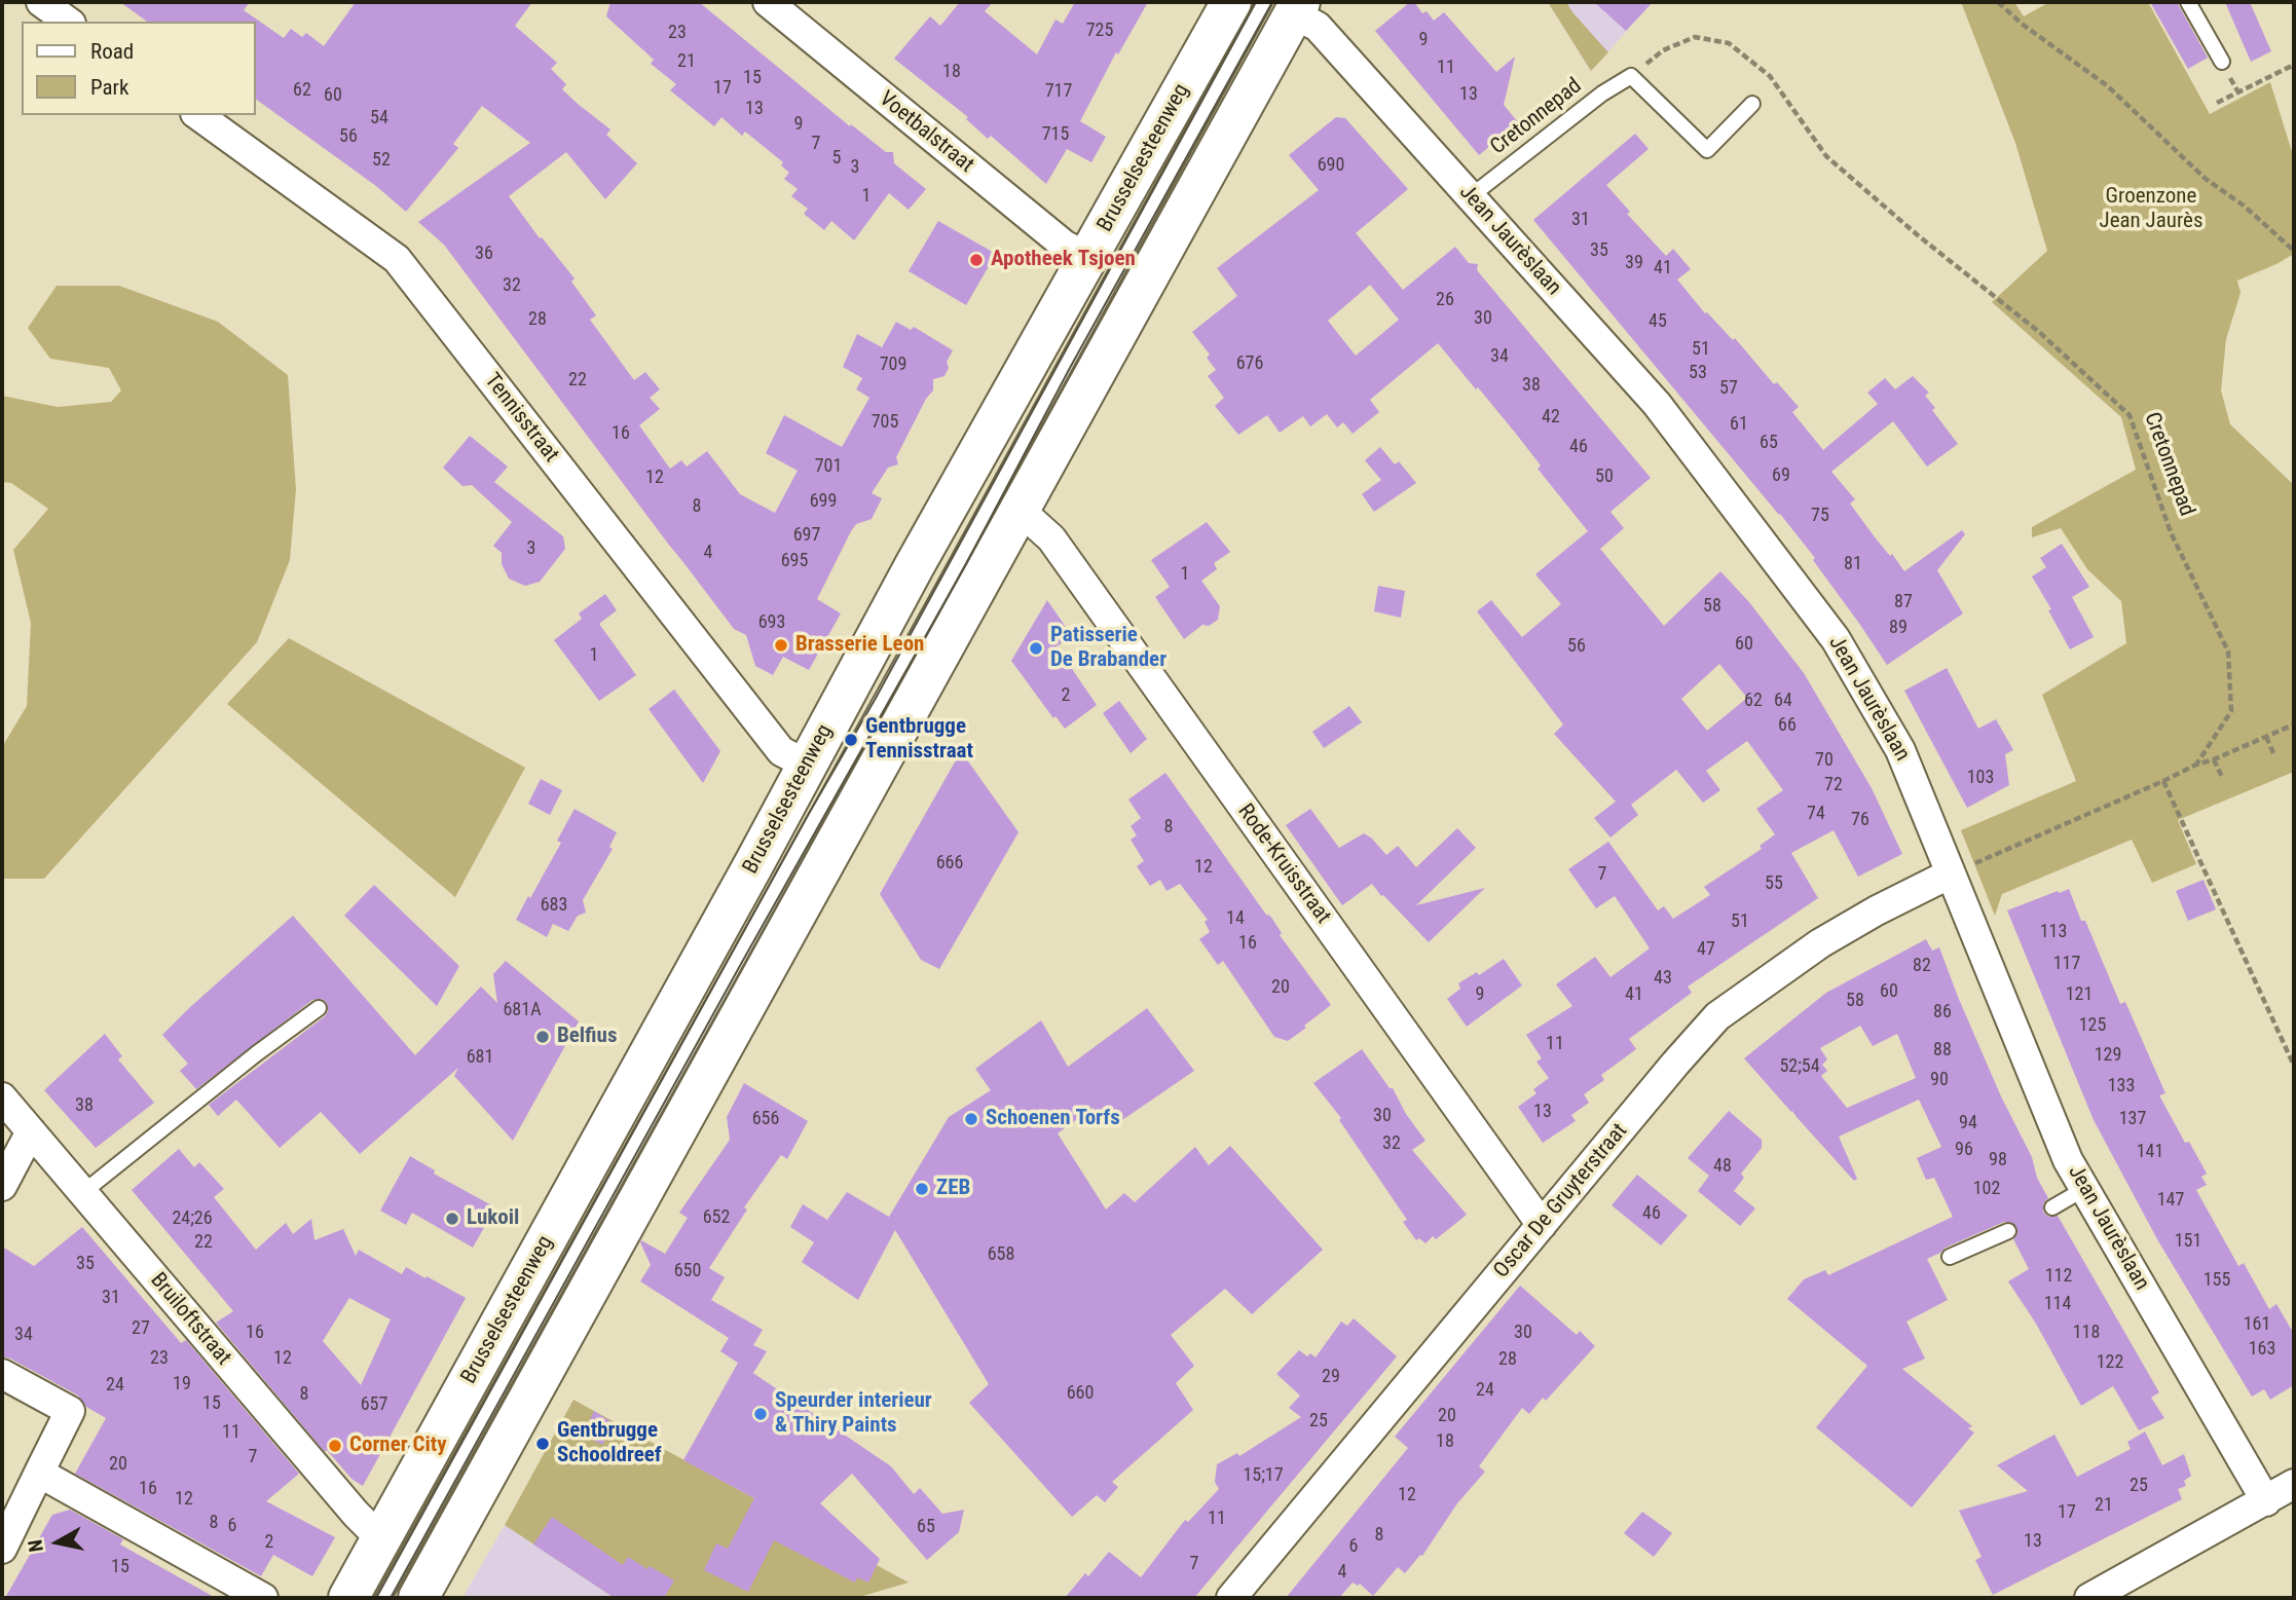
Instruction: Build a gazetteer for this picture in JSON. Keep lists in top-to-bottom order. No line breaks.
{"streets":{"main road":["Brusselsesteenweg"],"street":["Voetbalstraat","Jean Jaurèslaan","Tennisstraat","Rode-Kruisstraat","Oscar De Gruyterstraat","Bruiloftstraat"],"lane":["Cretonnepad"]},"crossings":[["Cretonnepad","Jean Jaurèslaan"],["Voetbalstraat","Brusselsesteenweg"],["Brusselsesteenweg","Tennisstraat"],["Brusselsesteenweg","Bruiloftstraat"],["Jean Jaurèslaan","Oscar De Gruyterstraat"],["Rode-Kruisstraat","Oscar De Gruyterstraat"]],"parks":["Groenzone Jean Jaurès"],"places":["Apotheek Tsjoen","Brasserie Leon","Patisserie De Brabander","Gentbrugge Tennisstraat","Belfius","Schoenen Torfs","ZEB","Lukoil","Speurder interieur & Thiry Paints","Gentbrugge Schooldreef","Corner City"],"house_numbers":["725","23","9","21","11","18","15","17","62","717","13","60","13","54","9","715","56","7","5","52","690","3","1","31","35","36","39","41","32","26","30","28","45","51","34","676","709","53","22","38","57","42","705","61","16","65","46","701","69","50","12","699","8","75","697","3","4","695","81","1","87","58","693","89","60","56","1","2","62","64","66","70","103","72","74","76","8","666","12","7","55","683","14","51","113","16","47","117","82","43","20","60","9","41","121","58","681A","86","125","11","88","129","681","52;54","90","133","38","13","30","656","137","94","32","96","141","98","48","102","147","46","652","24;26","151","22","658","35","650","112","155","31","114","161","27","16","30","118","34","163","23","12","28","122","29","19","24","24","660","8","15","657","20","25","11","18","7","20","15;17","25","16","12","12","21","17","11","8","6","65","8","13","2","6","7","15","4"],"legend":["Road","Park"],"north":"left"}
